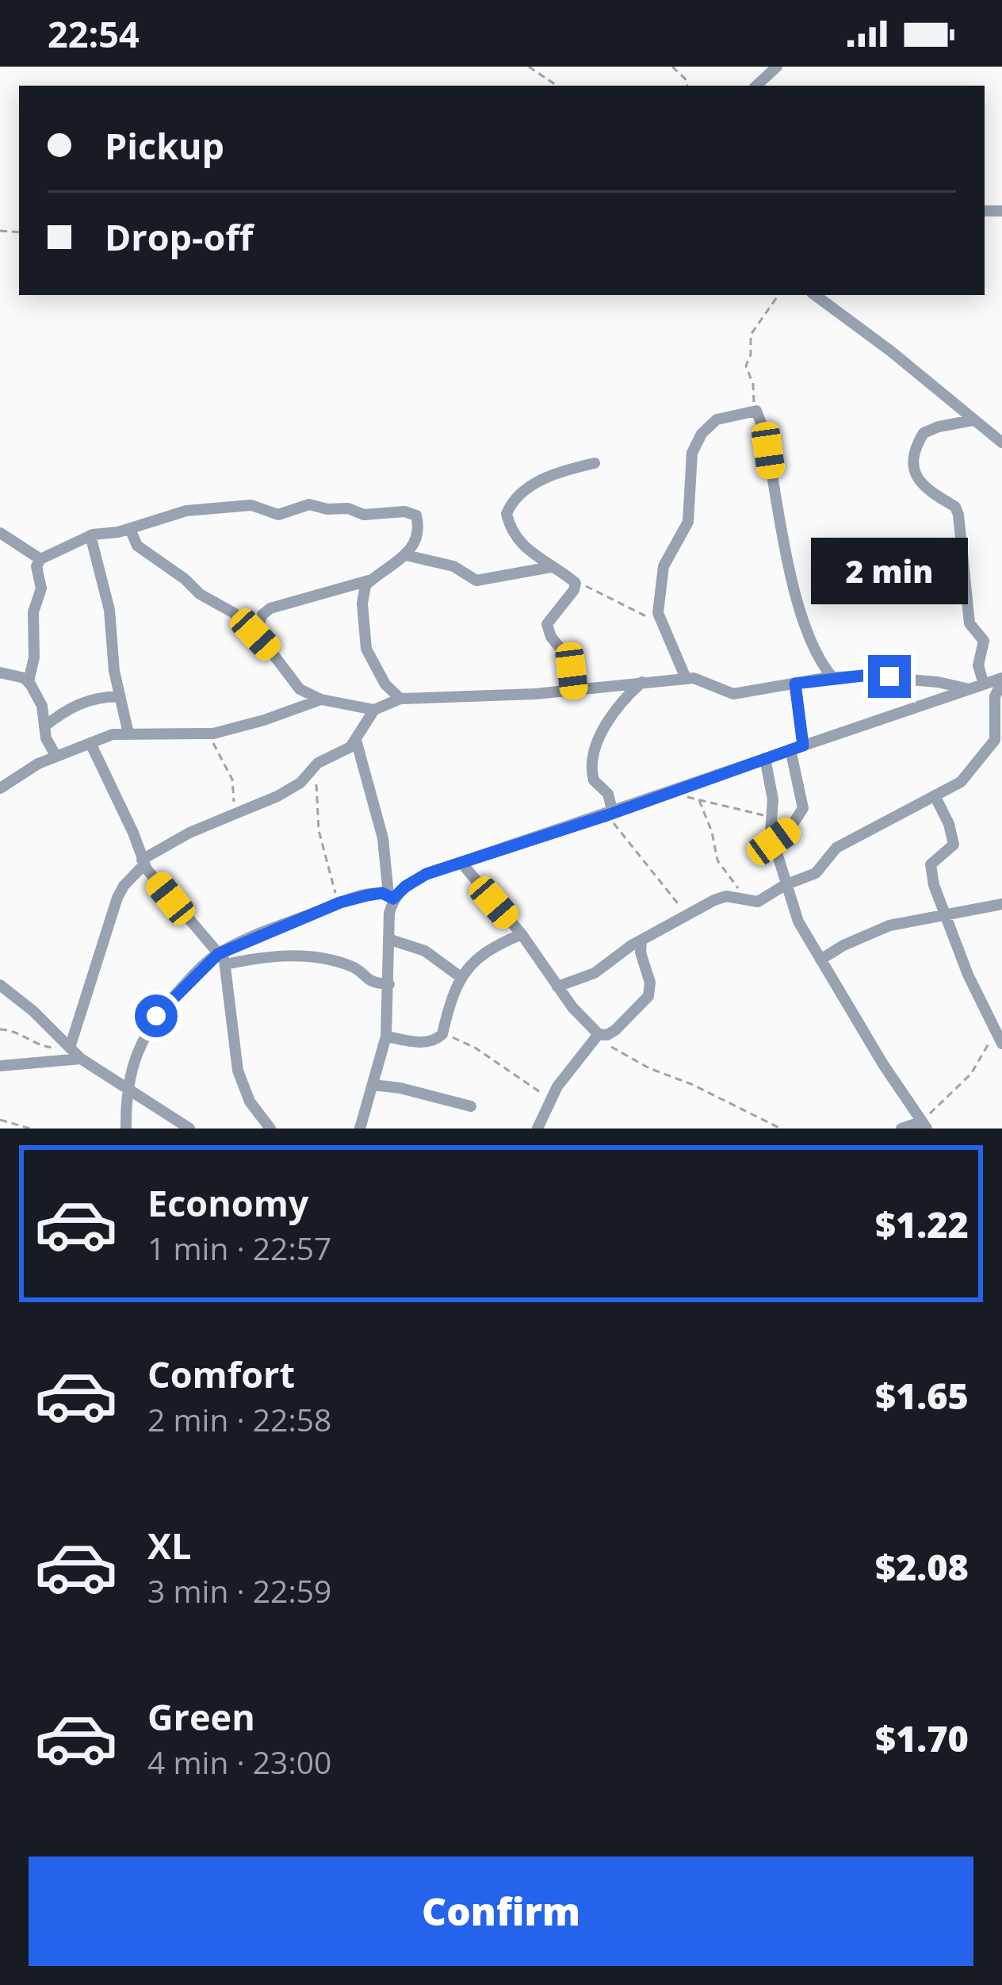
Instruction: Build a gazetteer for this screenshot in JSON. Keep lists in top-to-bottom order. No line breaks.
{"page":{"status":"22:54","banner":["Pickup","Drop-off"],"bubble":"2 min","list":[{"name":"Economy","note":"1 min · 22:57","value":"$1.22"},{"name":"Comfort","note":"2 min · 22:58","value":"$1.65"},{"name":"XL","note":"3 min · 22:59","value":"$2.08"},{"name":"Green","note":"4 min · 23:00","value":"$1.70"}],"buttons":"Confirm"}}
